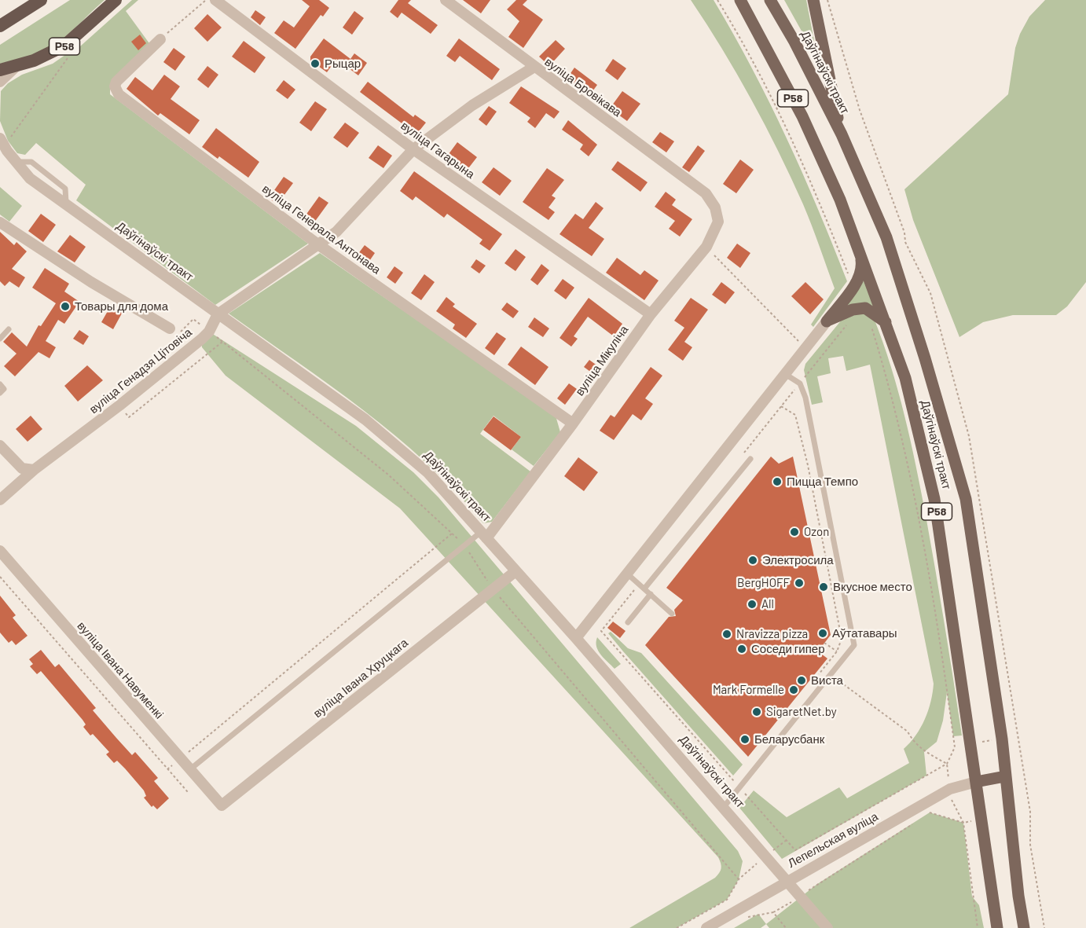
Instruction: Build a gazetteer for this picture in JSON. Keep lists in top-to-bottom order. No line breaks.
{"streets":{"highway":["Р58"],"main road":["Даўгінаўскі тракт"],"street":["вуліца Бровікава","вуліца Гагарына","вуліца Генерала Антонава","вуліца Мікуліча","вуліца Генадзя Цітовіча","вуліца Івана Навуменкі","вуліца Івана Хруцкага","Лепельская вуліца"]},"crossings":[["Р58","Даўгінаўскі тракт"],["Даўгінаўскі тракт","вуліца Мікуліча"],["Даўгінаўскі тракт","вуліца Генадзя Цітовіча"],["Даўгінаўскі тракт","вуліца Івана Хруцкага"],["Даўгінаўскі тракт","Лепельская вуліца"],["вуліца Бровікава","вуліца Мікуліча"],["вуліца Бровікава","вуліца Генадзя Цітовіча"],["вуліца Гагарына","вуліца Мікуліча"],["вуліца Гагарына","вуліца Генадзя Цітовіча"],["вуліца Генерала Антонава","вуліца Мікуліча"],["вуліца Генерала Антонава","вуліца Генадзя Цітовіча"],["вуліца Івана Навуменкі","вуліца Івана Хруцкага"]],"places":["Рыцар","Товары для дома","Пицца Темпо","Ozon","Электросила","BergHOFF","Вкусное место","All","Аўтатавары","Nravizza pizza","Соседи гипер","Виста","Mark Formelle","SigaretNet.by","Беларусбанк"]}
